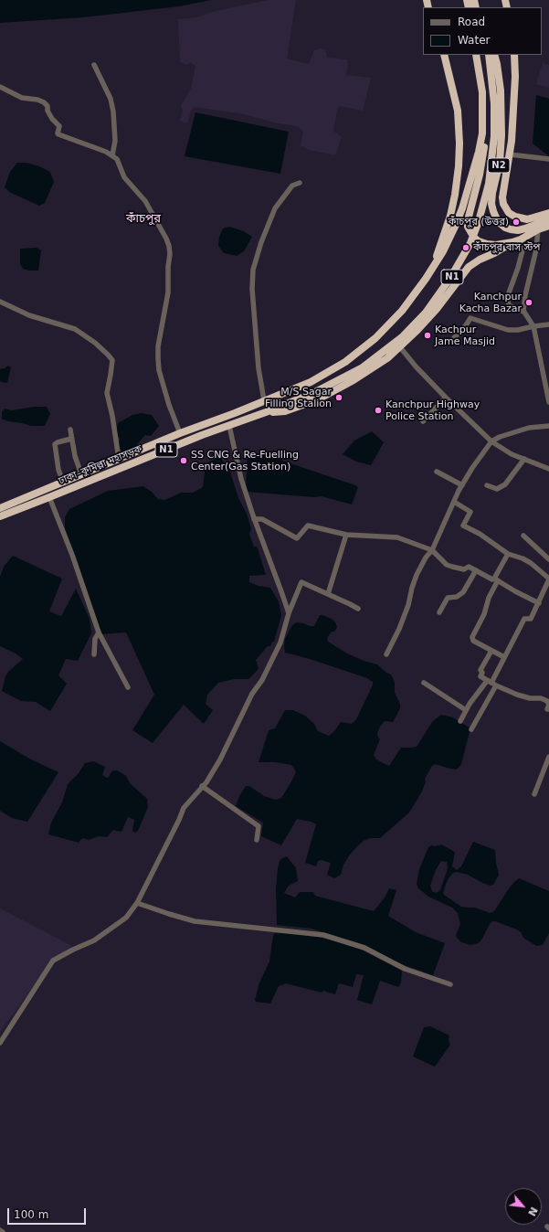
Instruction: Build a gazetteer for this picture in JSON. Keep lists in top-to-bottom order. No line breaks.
{"streets":{"highway":["N2","N1","ঢাকা–কুমিল্লা মহাসড়ক"]},"crossings":[["N2","N1"],["N2","ঢাকা–কুমিল্লা মহাসড়ক"],["N1","ঢাকা–কুমিল্লা মহাসড়ক"]],"districts":["কাঁচপুর"],"places":["কাঁচপুর (উত্তর)","কাঁচপুর বাস স্টপ","Kanchpur Kacha Bazar","Kachpur Jame Masjid","M/S Sagar Filling Stalion","Kanchpur Highway Police Station","SS CNG & Re-Fuelling Center(Gas Station)"],"legend":["Road","Water"],"scale_bar":"100 m","north":"bottom right"}
